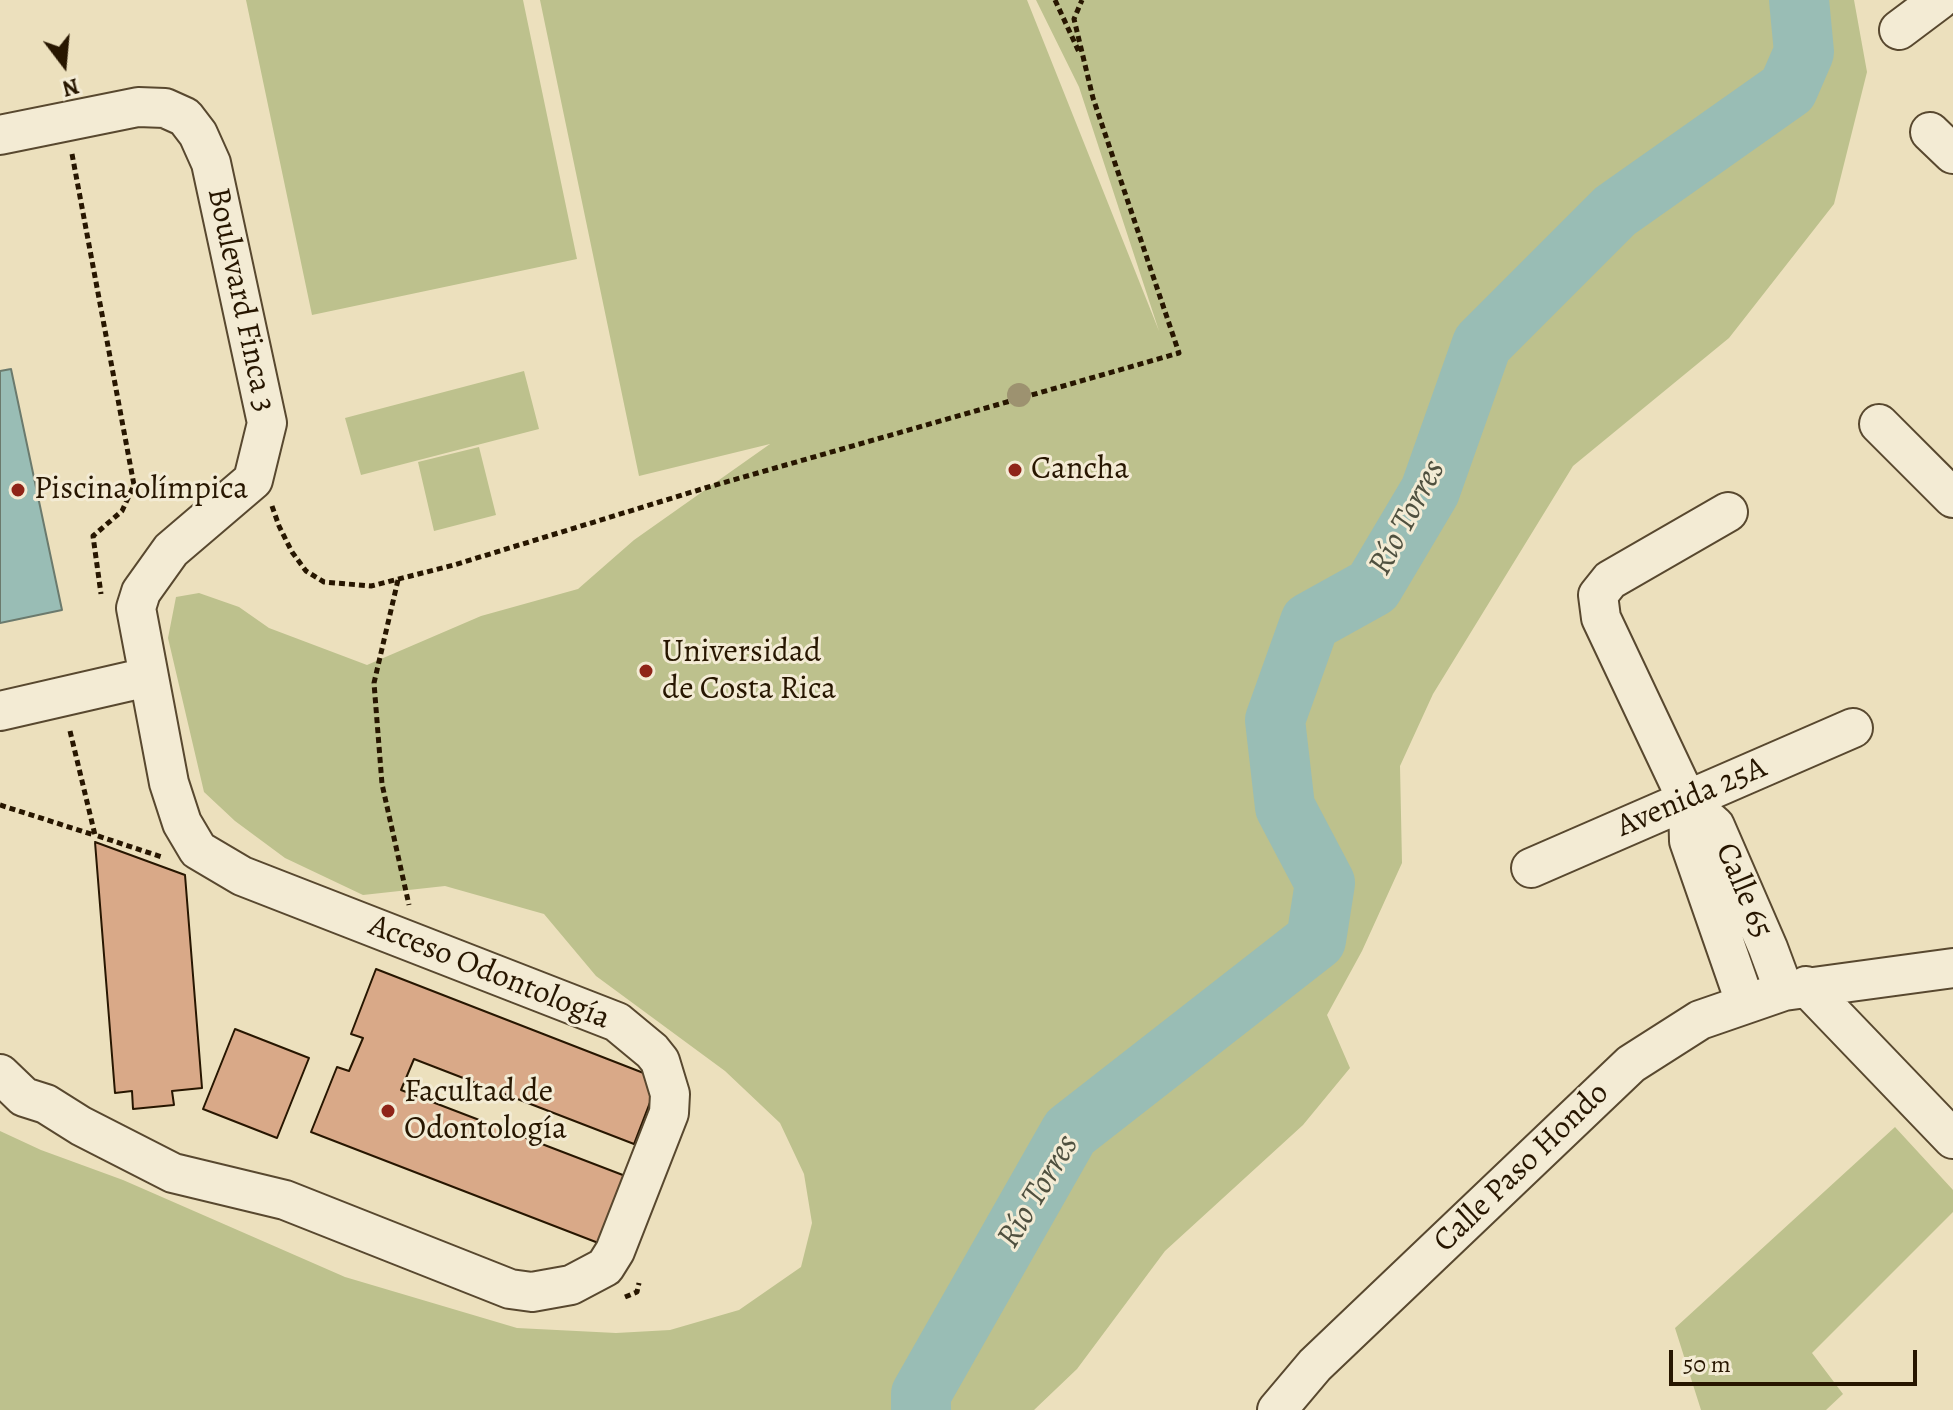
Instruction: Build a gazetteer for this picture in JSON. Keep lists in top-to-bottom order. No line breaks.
{"streets":{"street":["Boulevard Finca 3","Avenida 25A","Calle 65","Acceso Odontología","Calle Paso Hondo"]},"crossings":[["Avenida 25A","Calle 65"],["Calle 65","Calle Paso Hondo"]],"water":["Río Torres"],"places":["Cancha","Piscina olímpica","Universidad de Costa Rica","Facultad de Odontología"],"scale_bar":"50 m","north":"bottom"}
